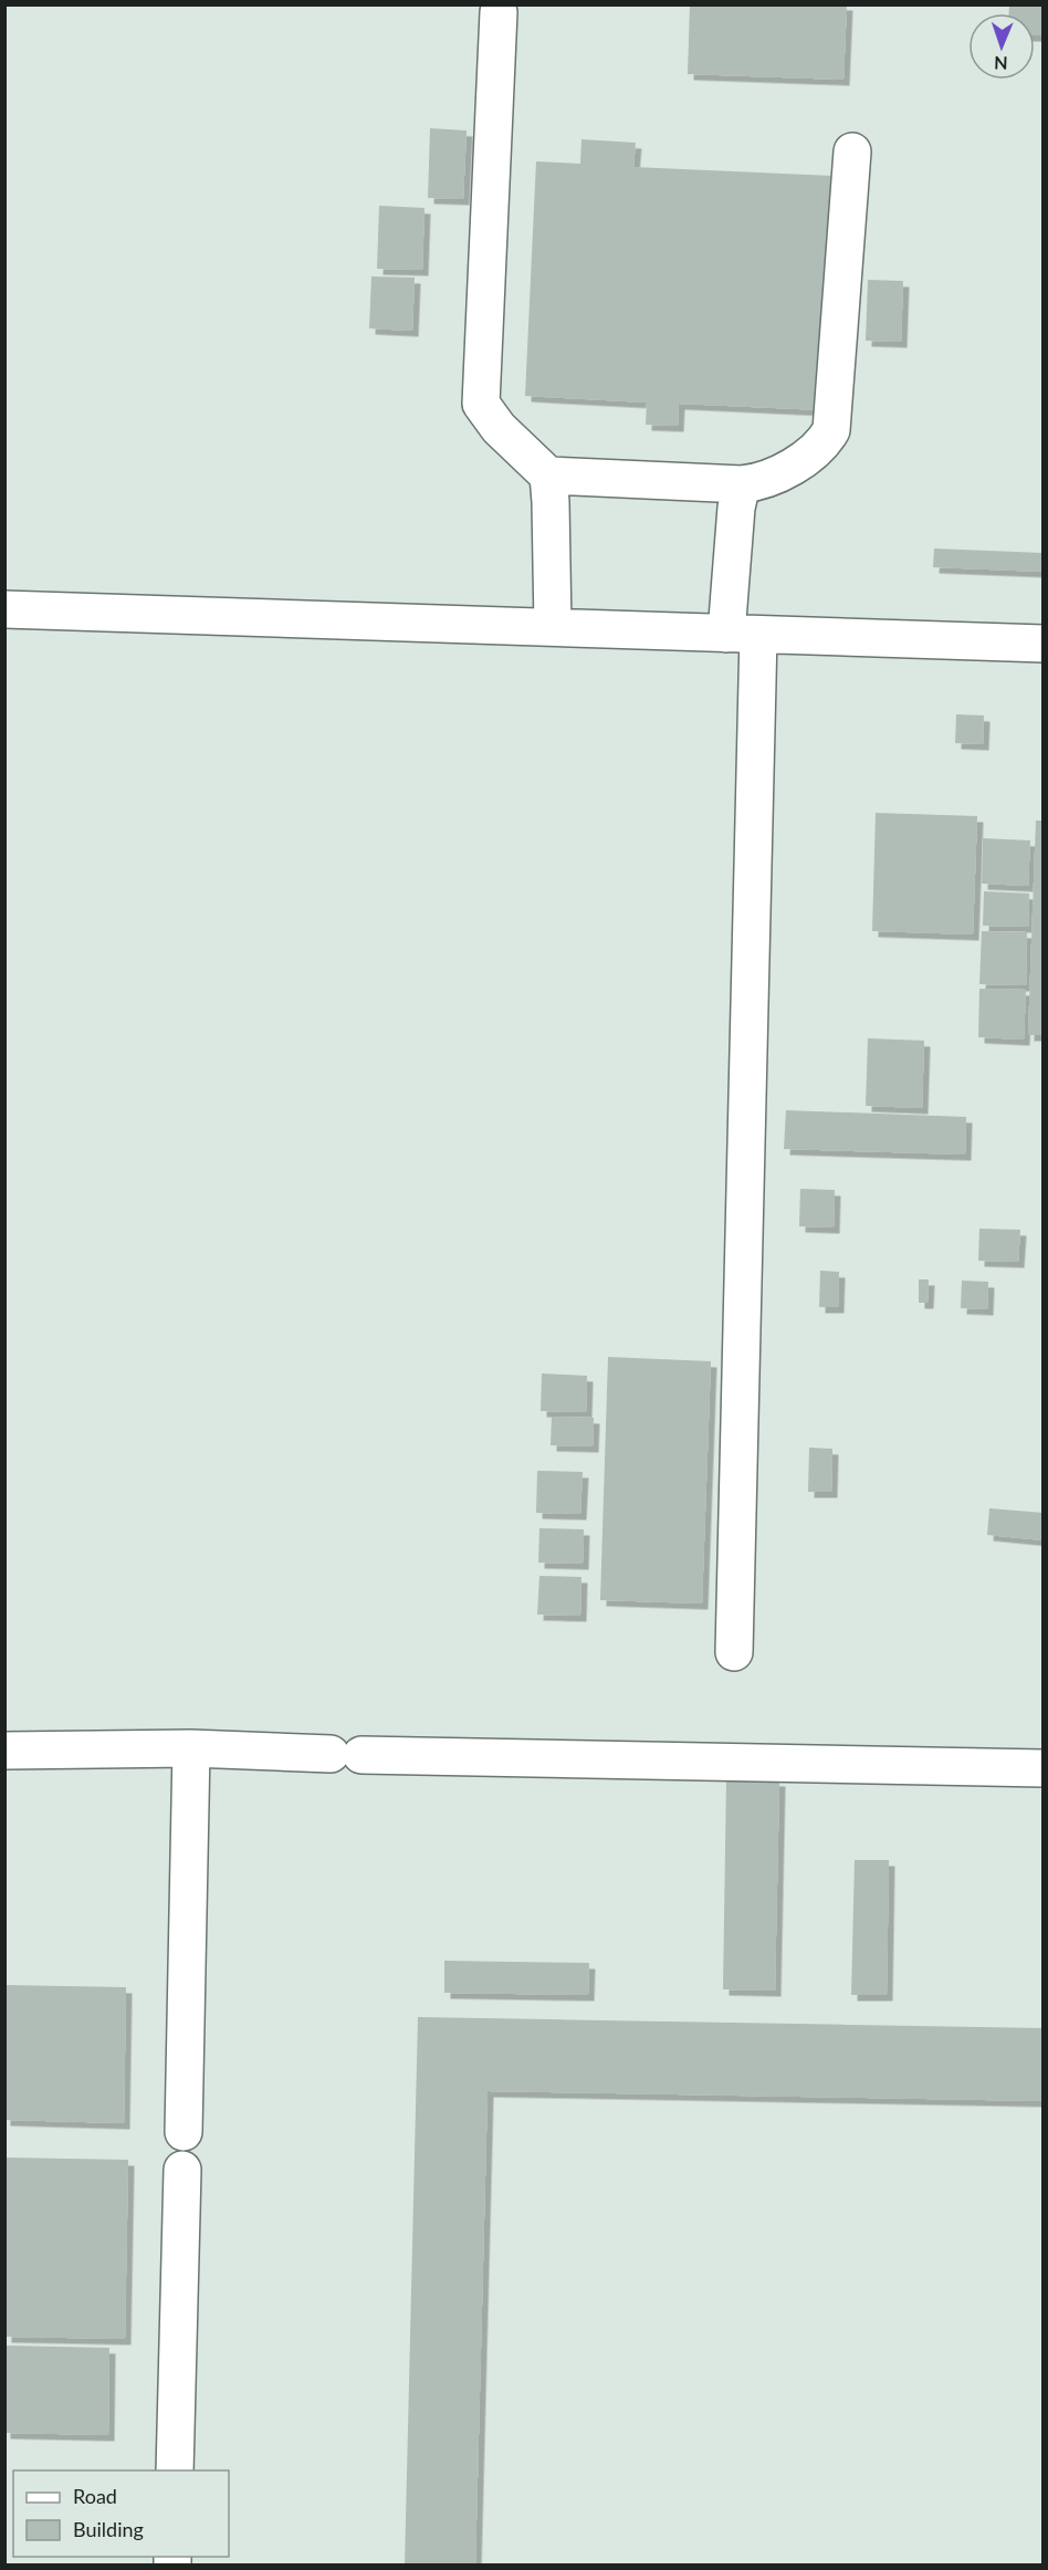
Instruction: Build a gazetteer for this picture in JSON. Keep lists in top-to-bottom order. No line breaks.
{"legend":["Road","Building"],"north":"bottom"}
